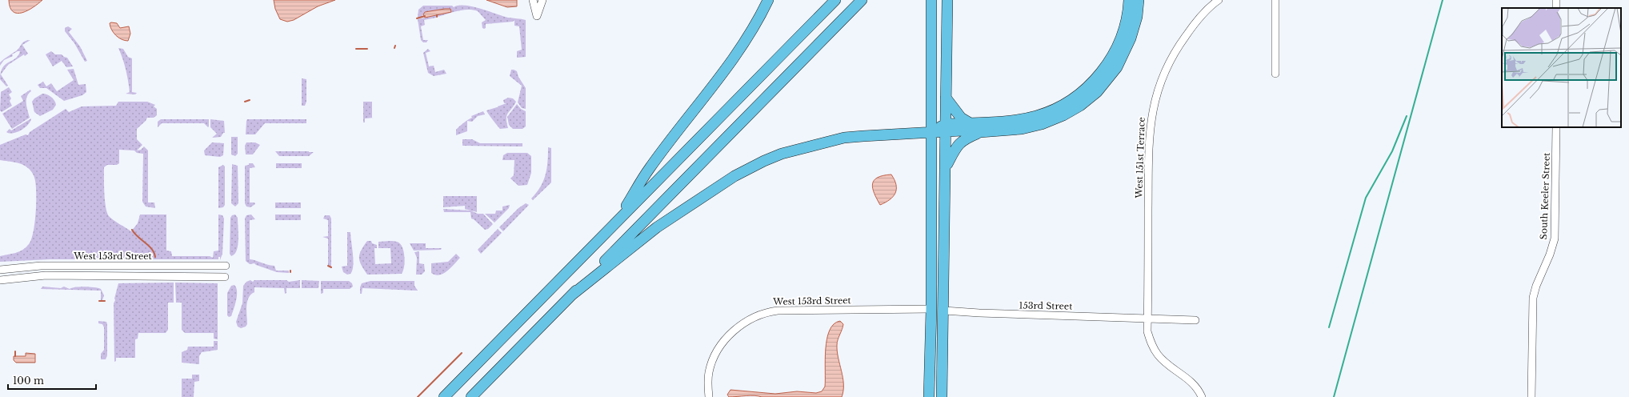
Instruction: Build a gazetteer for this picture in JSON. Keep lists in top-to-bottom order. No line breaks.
{"streets":{"street":["West 151st Terrace","South Keeler Street","West 153rd Street","153rd Street"]},"crossings":[["West 151st Terrace","153rd Street"]],"scale_bar":"100 m"}
